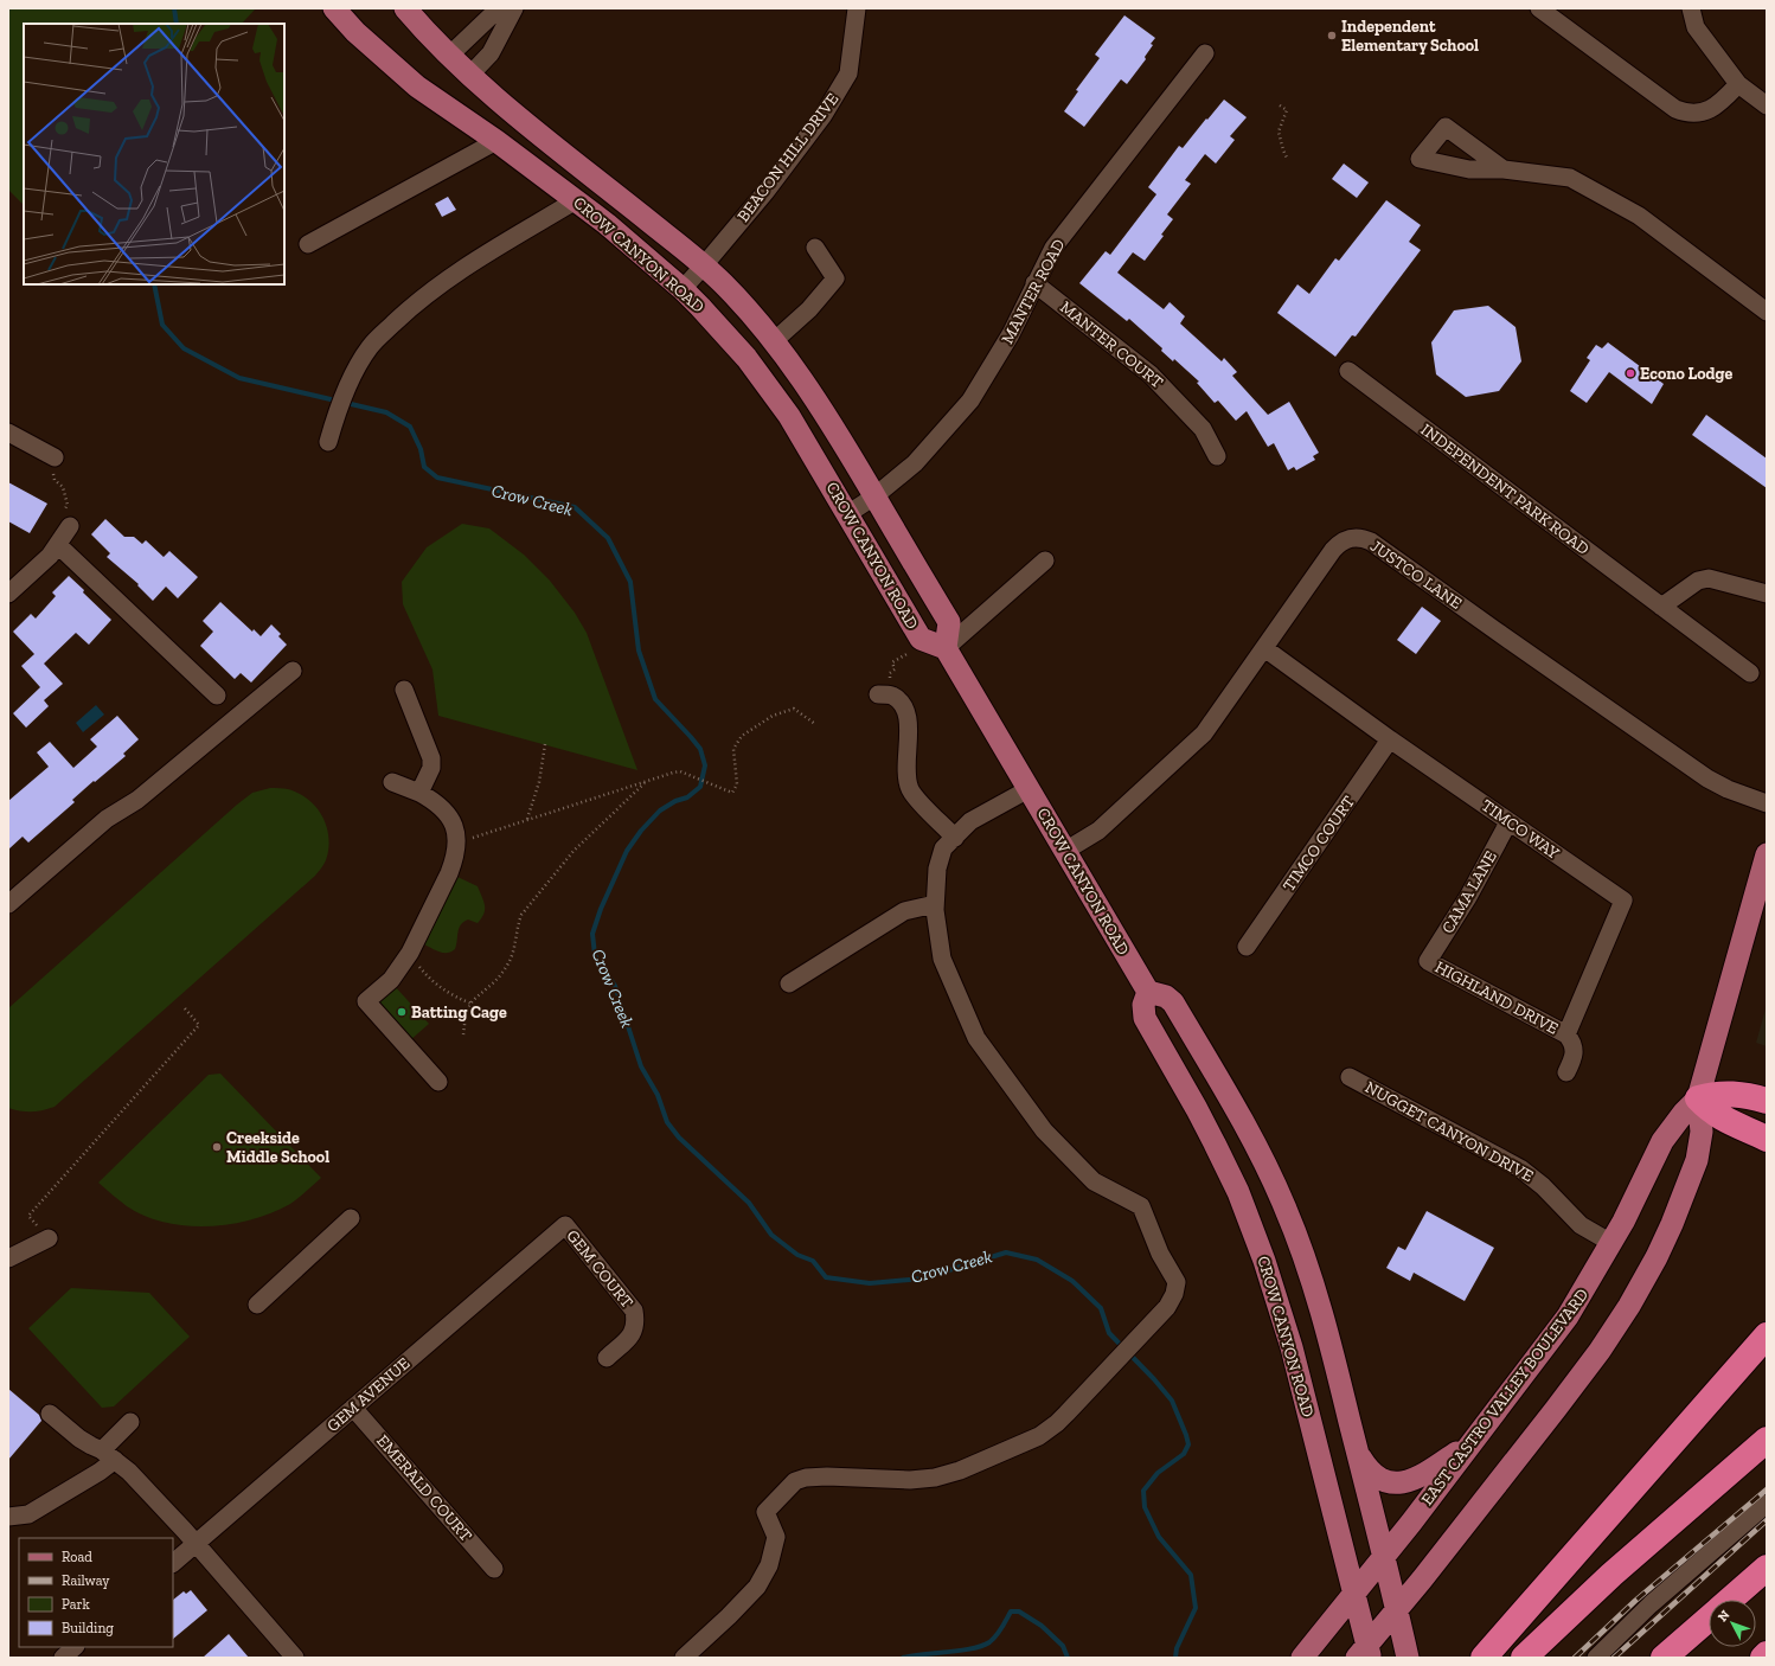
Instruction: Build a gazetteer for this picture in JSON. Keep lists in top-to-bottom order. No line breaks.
{"streets":{"main road":["CROW CANYON ROAD","EAST CASTRO VALLEY BOULEVARD"],"street":["BEACON HILL DRIVE","MANTER ROAD","MANTER COURT","INDEPENDENT PARK ROAD","JUSTCO LANE","TIMCO WAY","TIMCO COURT","CAMA LANE","HIGHLAND DRIVE","NUGGET CANYON DRIVE","GEM COURT","GEM AVENUE","EMERALD COURT"]},"crossings":[["BEACON HILL DRIVE","CROW CANYON ROAD"],["CROW CANYON ROAD","MANTER ROAD"],["CROW CANYON ROAD","JUSTCO LANE"],["CROW CANYON ROAD","EAST CASTRO VALLEY BOULEVARD"],["MANTER ROAD","MANTER COURT"],["JUSTCO LANE","TIMCO WAY"],["TIMCO WAY","TIMCO COURT"],["TIMCO WAY","CAMA LANE"],["TIMCO WAY","HIGHLAND DRIVE"],["CAMA LANE","HIGHLAND DRIVE"],["NUGGET CANYON DRIVE","EAST CASTRO VALLEY BOULEVARD"],["GEM COURT","GEM AVENUE"],["GEM AVENUE","EMERALD COURT"]],"water":["Crow Creek"],"places":["Independent Elementary School","Econo Lodge","Batting Cage","Creekside Middle School"],"legend":["Road","Railway","Park","Building"],"north":"top left"}
